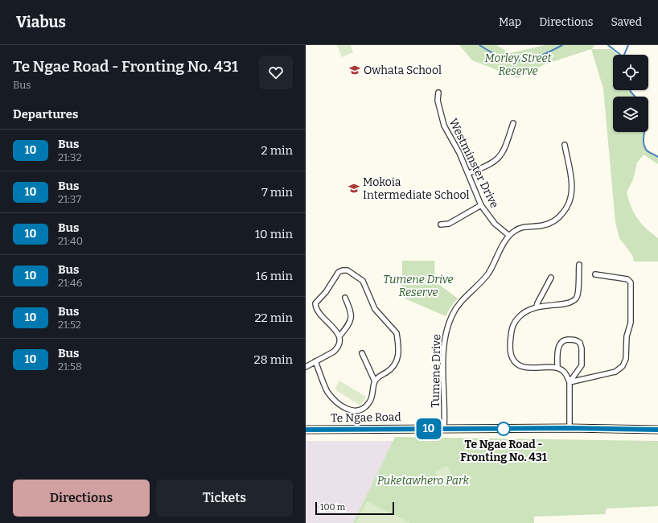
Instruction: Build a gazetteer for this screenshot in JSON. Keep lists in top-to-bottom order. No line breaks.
{"streets":{"highway":["Te Ngae Road"],"street":["Westminster Drive","Tumene Drive"]},"crossings":[["Westminster Drive","Tumene Drive"],["Tumene Drive","Te Ngae Road"]],"parks":["Morley Street Reserve","Tumene Drive Reserve","Puketawhero Park"],"places":{"school or university":["Owhata School","Mokoia Intermediate School"],"other":["Te Ngae Road - Fronting No. 431"]},"lines":["bus line 10"],"scale_bar":"100 m","page":{"header":"Viabus","nav":["Map","Directions","Saved"],"heading":[["Te Ngae Road - Fronting No. 431","Bus"],"Departures"],"on_map":"10","list":[{"mark":"10","name":"Bus","note":"21:32","value":"2 min"},{"mark":"10","name":"Bus","note":"21:37","value":"7 min"},{"mark":"10","name":"Bus","note":"21:40","value":"10 min"},{"mark":"10","name":"Bus","note":"21:46","value":"16 min"},{"mark":"10","name":"Bus","note":"21:52","value":"22 min"},{"mark":"10","name":"Bus","note":"21:58","value":"28 min"}],"buttons":["Directions","Tickets"],"scale":"100 m"}}
